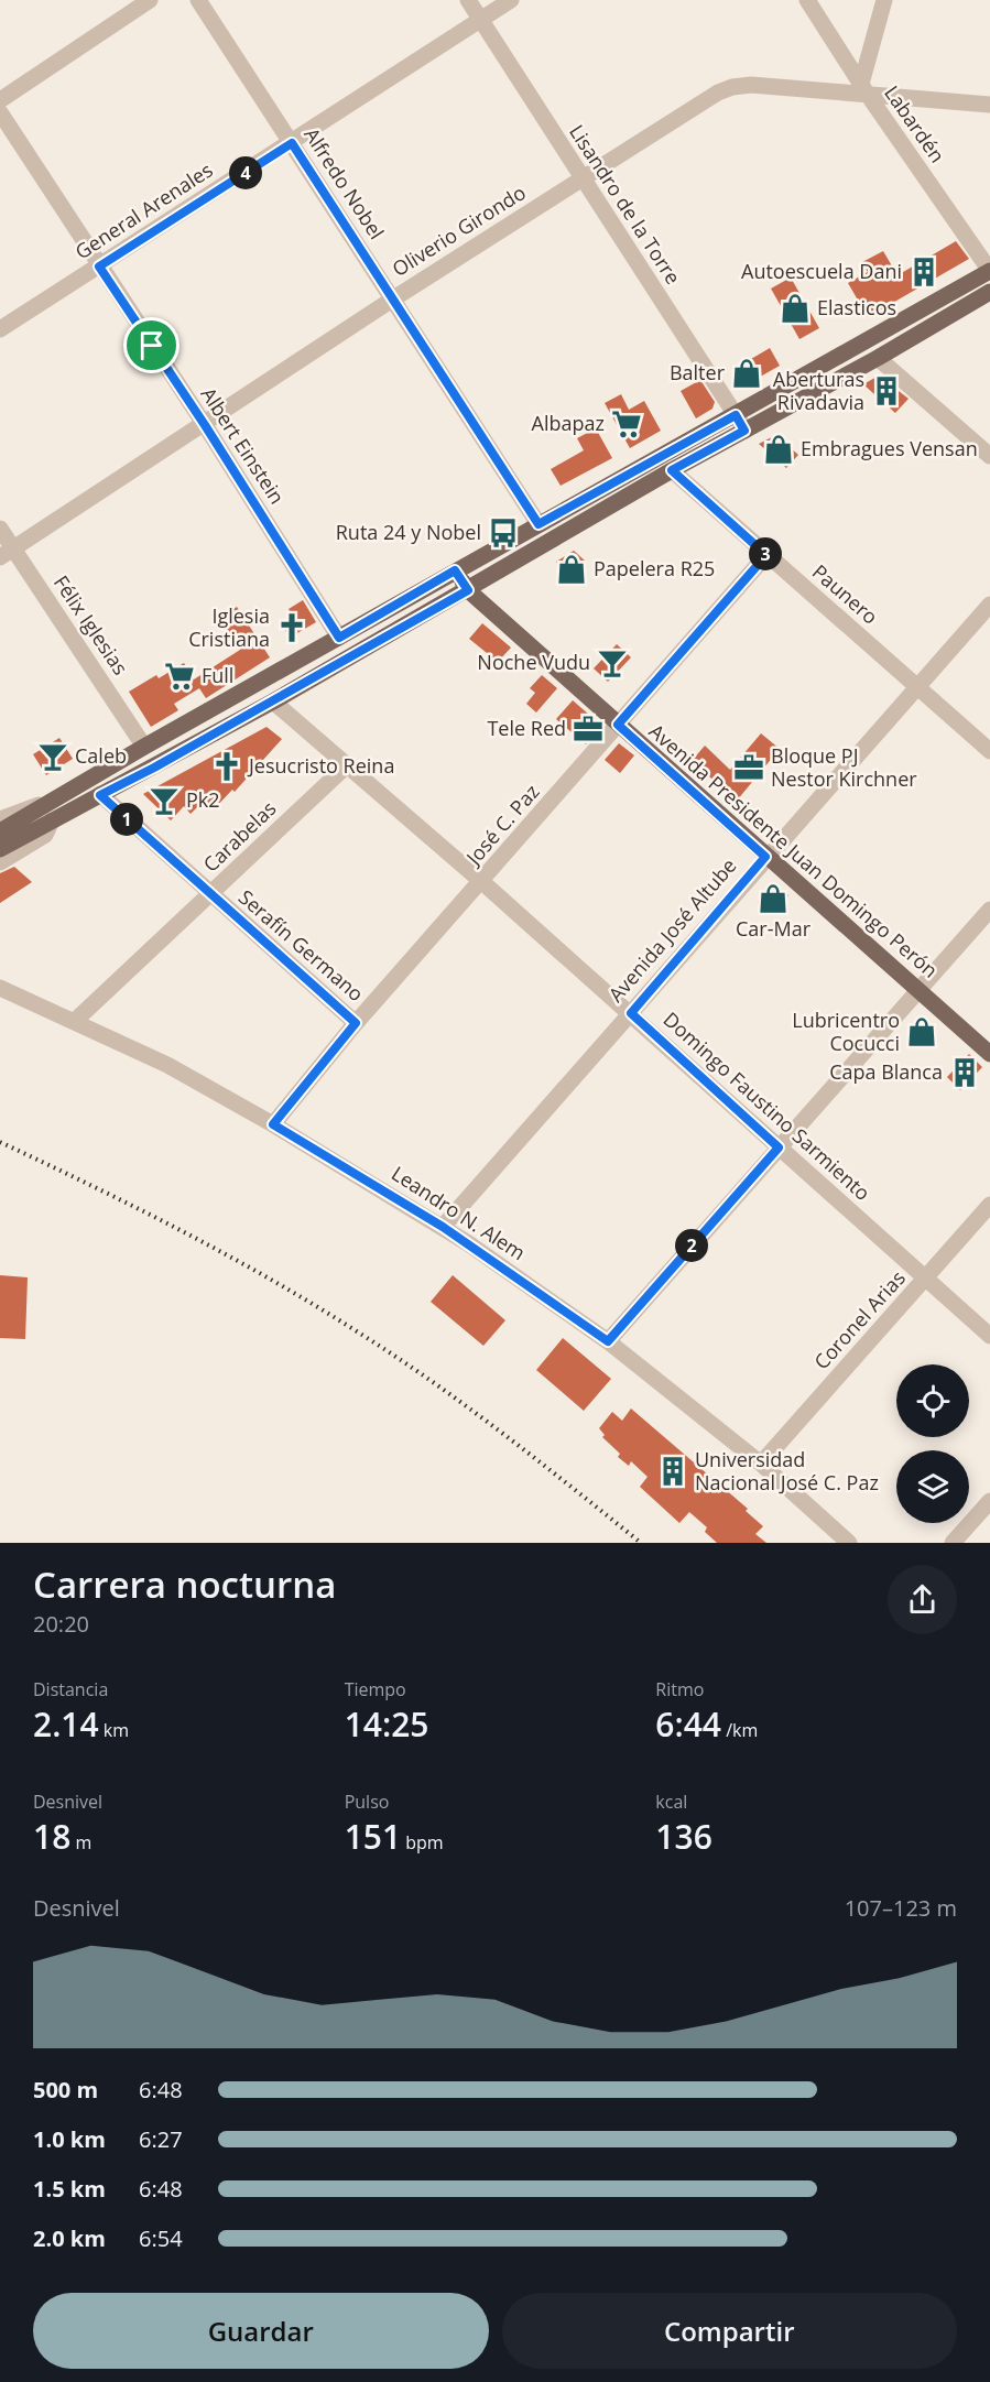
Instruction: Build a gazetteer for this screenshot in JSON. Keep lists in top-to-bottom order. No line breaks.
{"streets":{"main road":["Avenida Presidente Juan Domingo Perón"],"street":["Labardén","Alfredo Nobel","Lisandro de la Torre","General Arenales","Oliverio Girondo","Albert Einstein","Paunero","Félix Iglesias","José C. Paz","Carabelas","Avenida José Altube","Serafín Germano","Domingo Faustino Sarmiento","Leandro N. Alem","Coronel Arias"]},"crossings":[["Labardén","Oliverio Girondo"],["Alfredo Nobel","General Arenales"],["Alfredo Nobel","Oliverio Girondo"],["Lisandro de la Torre","General Arenales"],["Lisandro de la Torre","Oliverio Girondo"],["General Arenales","Albert Einstein"],["Oliverio Girondo","Albert Einstein"],["Oliverio Girondo","Félix Iglesias"],["Paunero","José C. Paz"],["Paunero","Avenida José Altube"],["José C. Paz","Avenida Presidente Juan Domingo Perón"],["José C. Paz","Serafín Germano"],["José C. Paz","Domingo Faustino Sarmiento"],["José C. Paz","Leandro N. Alem"],["Carabelas","Serafín Germano"],["Carabelas","Domingo Faustino Sarmiento"],["Carabelas","Leandro N. Alem"],["Avenida Presidente Juan Domingo Perón","Avenida José Altube"],["Avenida José Altube","Domingo Faustino Sarmiento"],["Avenida José Altube","Leandro N. Alem"],["Domingo Faustino Sarmiento","Coronel Arias"],["Leandro N. Alem","Coronel Arias"]],"places":{"building":["Autoescuela Dani","Aberturas Rivadavia","Capa Blanca","Universidad Nacional José C. Paz"],"shop":["Elasticos","Balter","Embragues Vensan","Papelera R25","Car-Mar","Lubricentro Cocucci"],"supermarket":["Albapaz","Full"],"bus stop":["Ruta 24 y Nobel"],"church":["Iglesia Cristiana","Jesucristo Reina"],"bar":["Noche Vudu","Caleb","Pk2"],"office":["Tele Red","Bloque PJ Nestor Kirchner"]},"page":{"pins":["4","3","1","2"],"heading":["Carrera nocturna","20:20"],"stats":[["Distancia","2.14 km"],["Tiempo","14:25"],["Ritmo","6:44 /km"],["Desnivel","18 m"],["Pulso","151 bpm"],["kcal","136"]],"chart":["Desnivel","107–123 m"],"list":[{"name":"500 m","note":"6:48"},{"name":"1.0 km","note":"6:27"},{"name":"1.5 km","note":"6:48"},{"name":"2.0 km","note":"6:54"}],"buttons":["Guardar","Compartir"]}}
